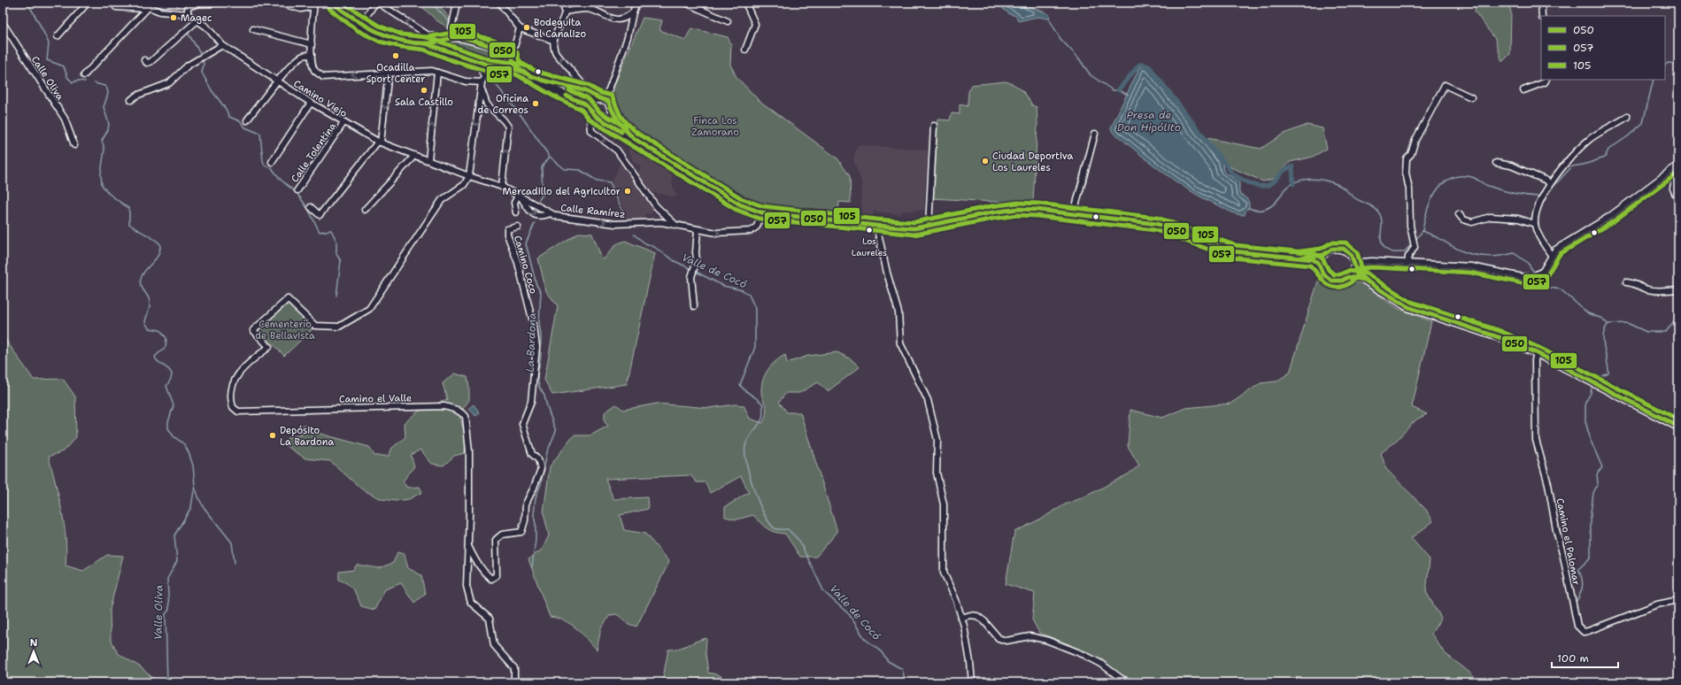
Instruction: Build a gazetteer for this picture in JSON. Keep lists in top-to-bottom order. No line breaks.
{"streets":{"street":["Calle Oliva","Camino Viejo","Calle Tolentina","Calle Ramírez","Camino Coco","Camino el Valle","Camino el Palomar"]},"crossings":[["Camino Viejo","Calle Tolentina"],["Camino Viejo","Calle Ramírez"],["Camino Viejo","Camino el Valle"],["Camino Coco","Camino el Valle"]],"one_way":["Calle Ramírez"],"water":["Presa de Don Hipólito","Valle de Cocó","La Bardona","Valle Oliva"],"parks":["Finca Los Zamorano","Cementerio de Bellavista"],"places":["Magec","Bodeguita el Canalizo","Ocadilla Sport Center","Sala Castillo","Oficina de Correos","Ciudad Deportiva Los Laureles","Mercadillo del Agricultor","Los Laureles","Depósito La Bardona"],"lines":["transit line 050","transit line 105","transit line 057"],"legend":["050","057","105"],"scale_bar":"100 m","north":"top"}
